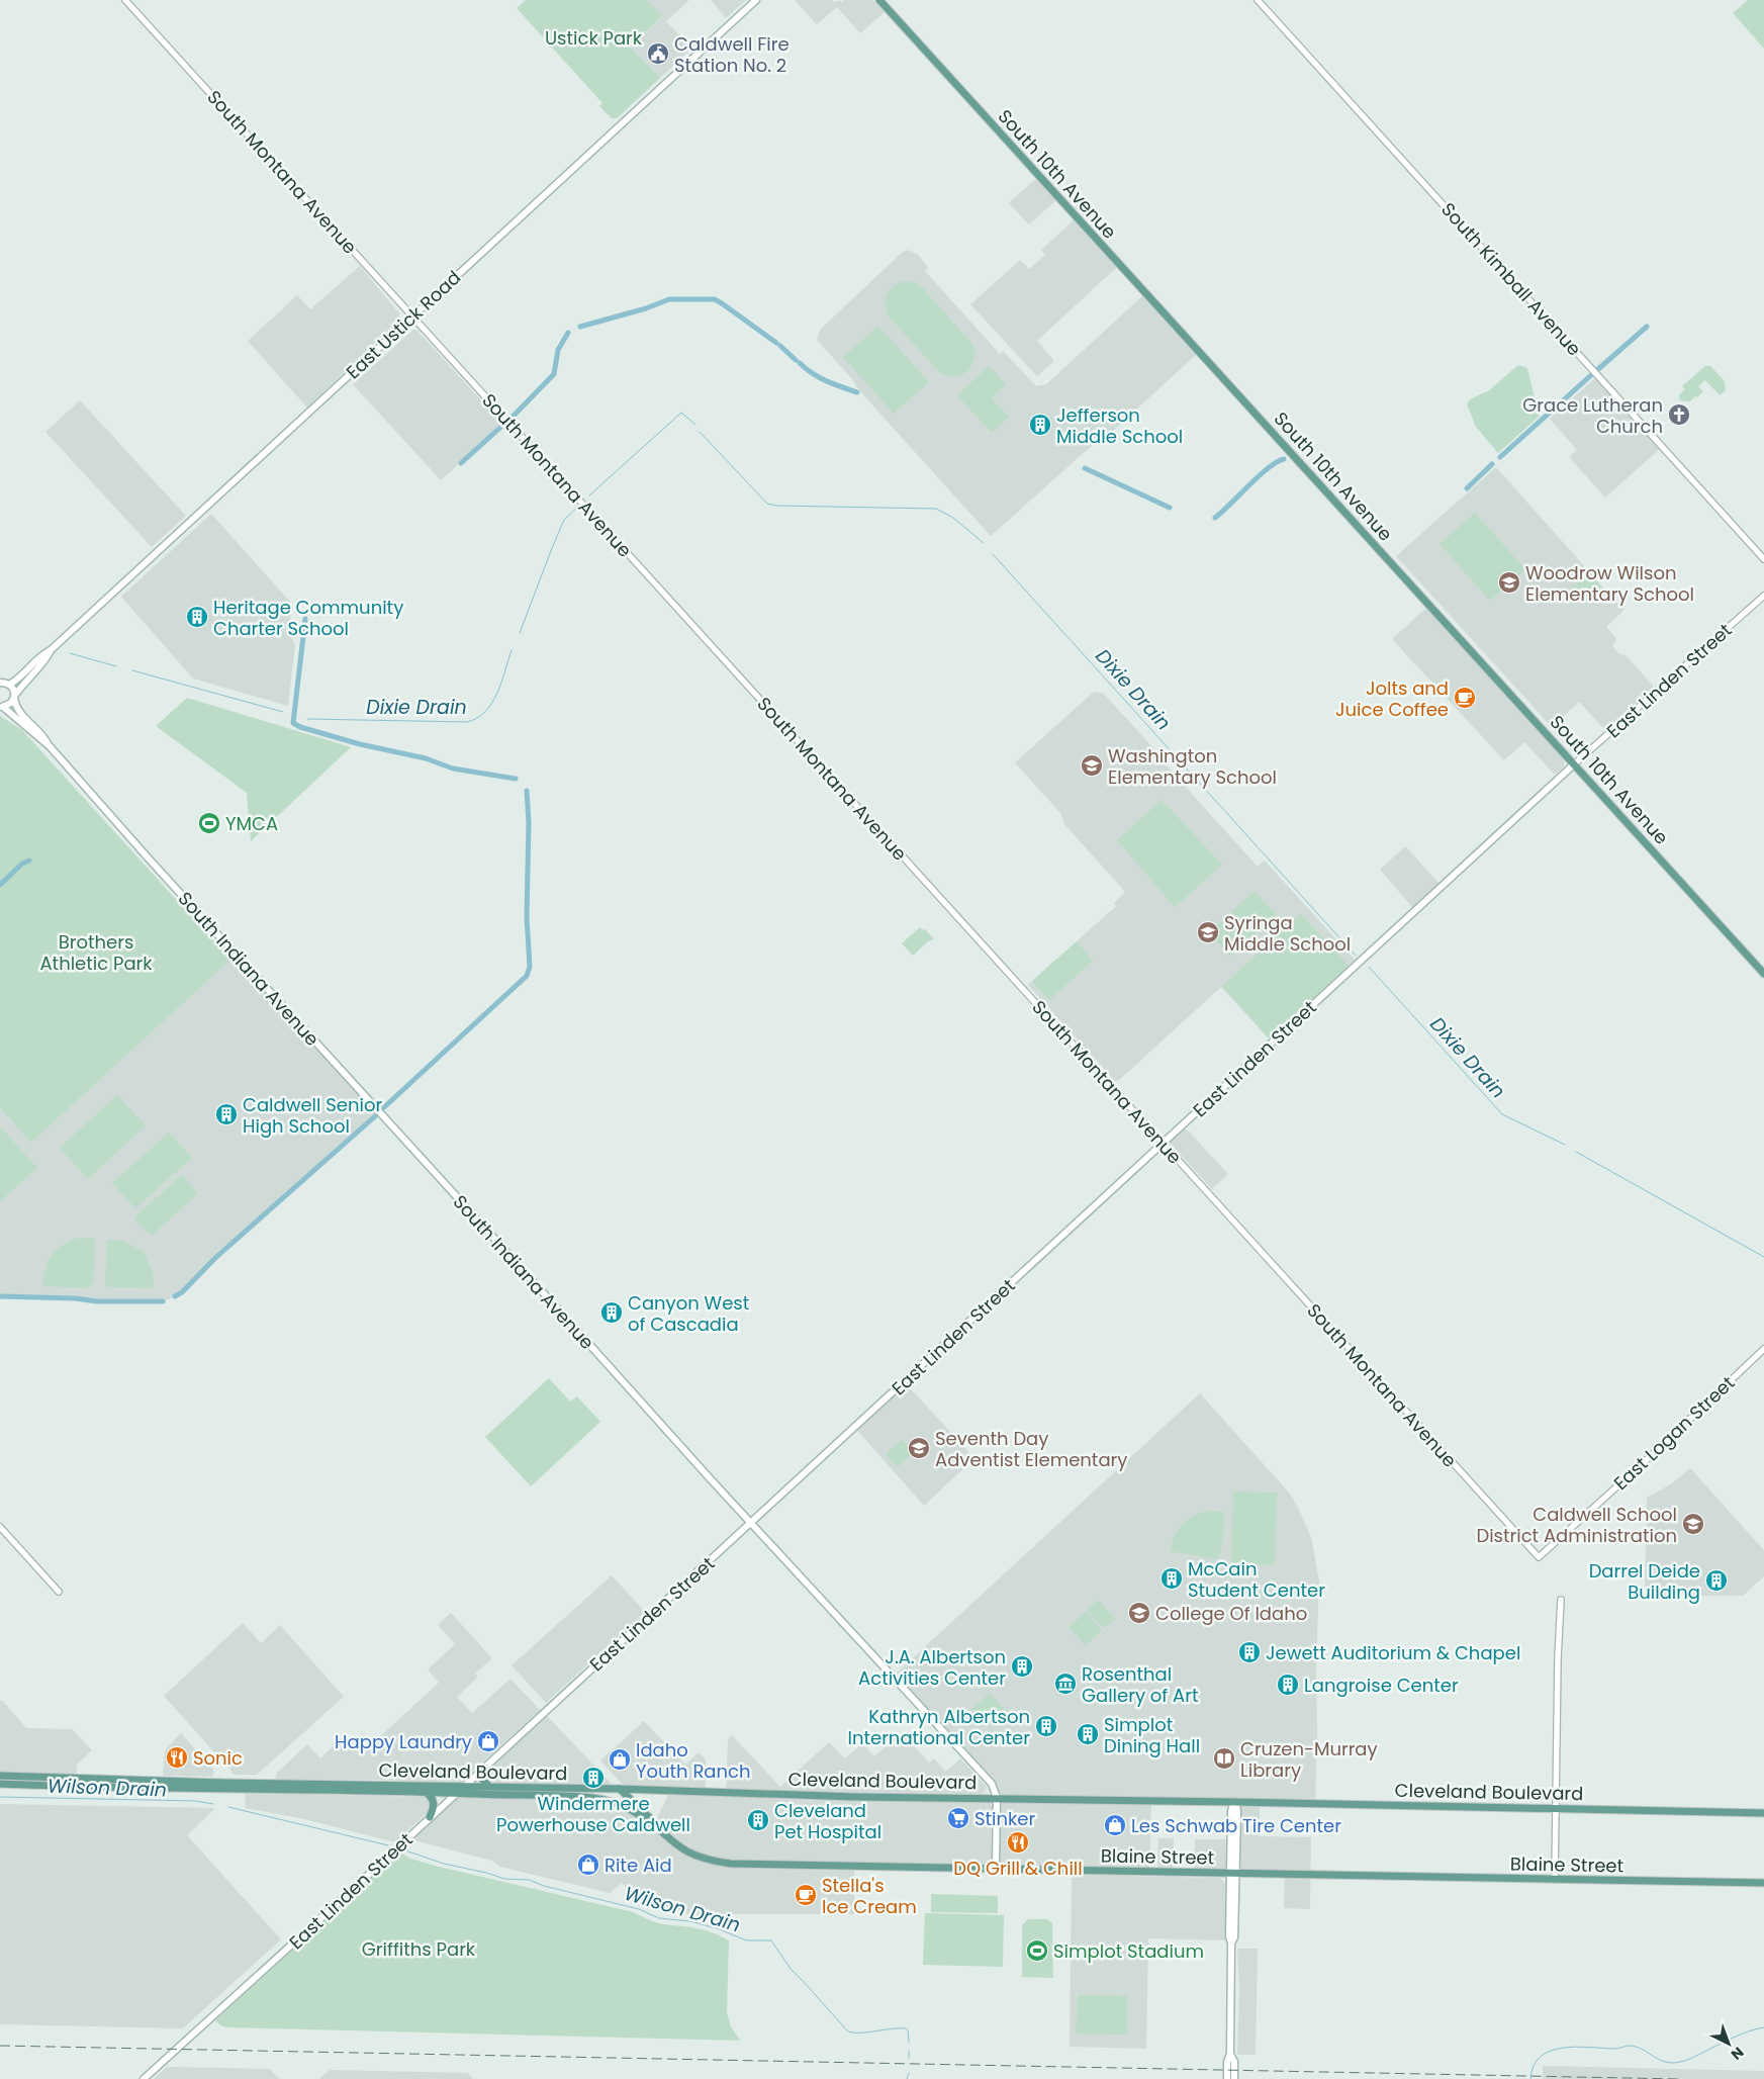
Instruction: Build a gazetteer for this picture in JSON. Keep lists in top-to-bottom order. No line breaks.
{"streets":{"main road":["South 10th Avenue","East Ustick Road","East Linden Street","South Indiana Avenue","Cleveland Boulevard","Blaine Street"],"street":["South Montana Avenue","South Kimball Avenue","East Logan Street"]},"crossings":[["South Montana Avenue","East Ustick Road"],["South Montana Avenue","East Linden Street"],["South Montana Avenue","East Logan Street"],["South 10th Avenue","East Linden Street"],["East Ustick Road","South Indiana Avenue"],["East Linden Street","South Indiana Avenue"],["East Linden Street","Cleveland Boulevard"],["South Indiana Avenue","Cleveland Boulevard"],["Cleveland Boulevard","Blaine Street"]],"water":["Dixie Drain","Wilson Drain"],"parks":["Ustick Park","Brothers Athletic Park","Griffiths Park"],"places":{"public building":["Caldwell Fire Station No. 2"],"church":["Grace Lutheran Church"],"building":["Jefferson Middle School","Heritage Community Charter School","Caldwell Senior High School","Canyon West of Cascadia","McCain Student Center","Darrel Deide Building","Jewett Auditorium & Chapel","J.A. Albertson Activities Center","Langroise Center","Kathryn Albertson International Center","Simplot Dining Hall","Windermere Powerhouse Caldwell","Cleveland Pet Hospital"],"school or university":["Woodrow Wilson Elementary School","Washington Elementary School","Syringa Middle School","Seventh Day Adventist Elementary","Caldwell School District Administration","College Of Idaho"],"cafe":["Jolts and Juice Coffee","Stella's Ice Cream"],"sports":["YMCA","Simplot Stadium"],"museum":["Rosenthal Gallery of Art"],"shop":["Happy Laundry","Idaho Youth Ranch","Les Schwab Tire Center","Rite Aid"],"restaurant":["Sonic","DQ Grill & Chill"],"library":["Cruzen-Murray Library"],"supermarket":["Stinker"]},"north":"bottom right"}
